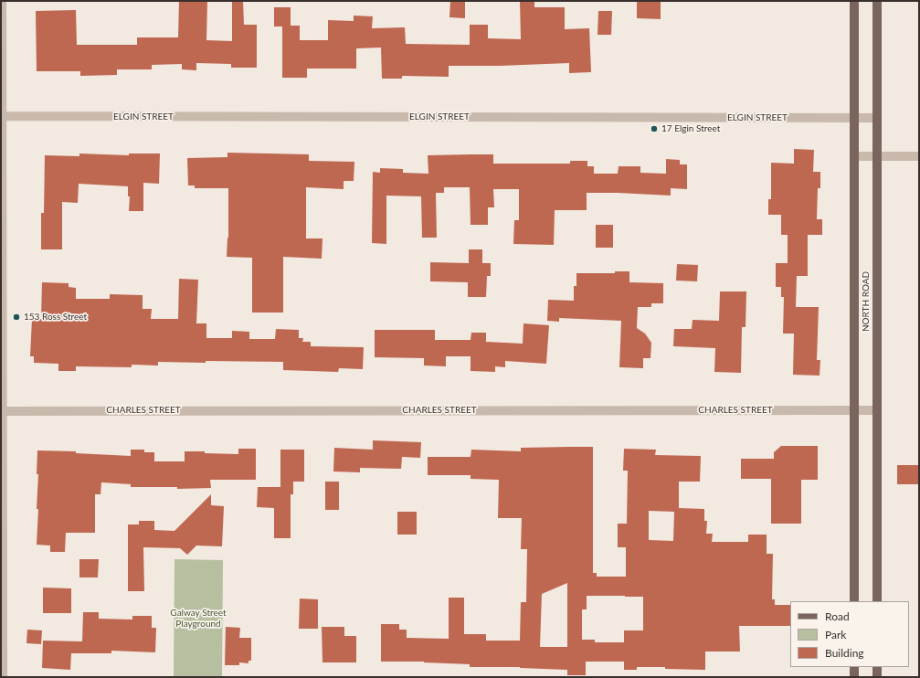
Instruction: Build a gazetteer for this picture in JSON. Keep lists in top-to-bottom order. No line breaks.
{"streets":{"main road":["NORTH ROAD"],"street":["ELGIN STREET","CHARLES STREET"]},"crossings":[["ELGIN STREET","NORTH ROAD"],["NORTH ROAD","CHARLES STREET"]],"parks":["Galway Street Playground"],"places":["17 Elgin Street","153 Ross Street"],"legend":["Road","Park","Building"]}
